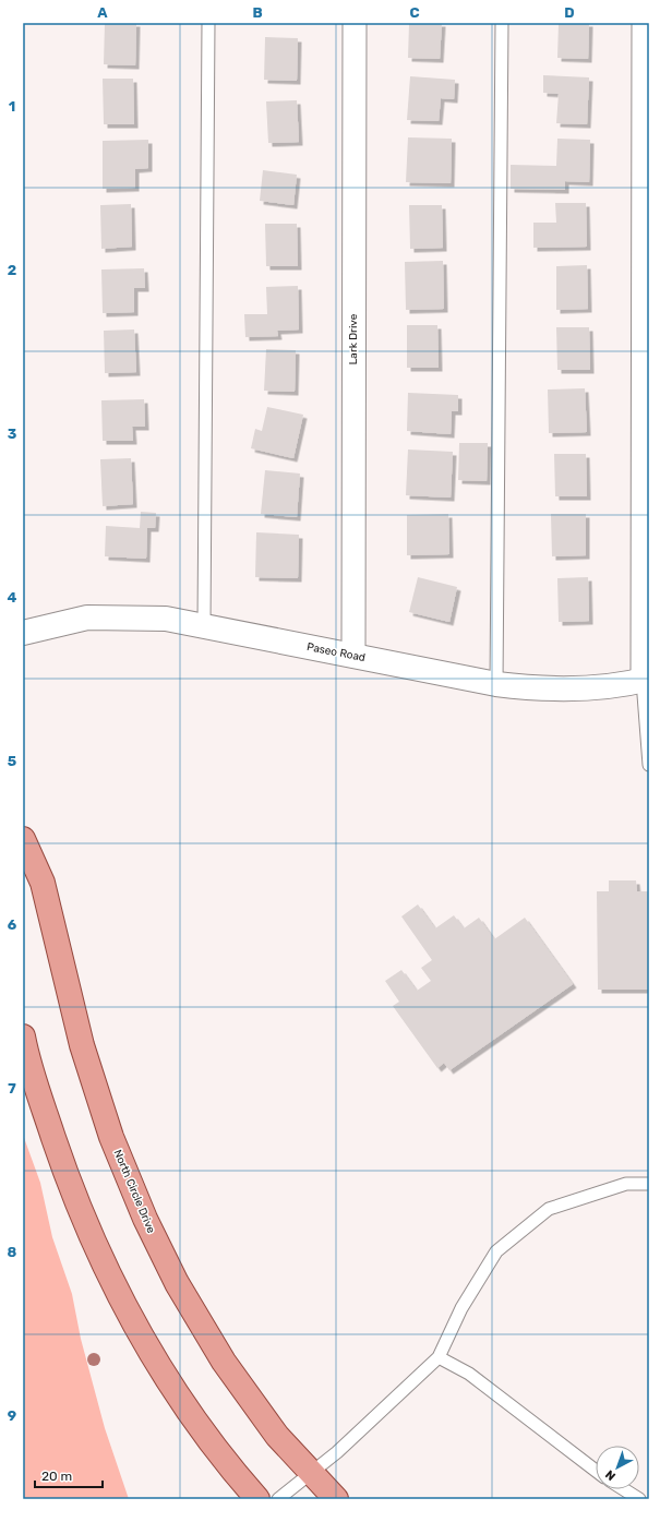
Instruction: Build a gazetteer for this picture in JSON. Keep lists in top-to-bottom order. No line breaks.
{"streets":{"main road":["North Circle Drive"],"street":["Lark Drive","Paseo Road"]},"crossings":[["Lark Drive","Paseo Road"]],"scale_bar":"20 m","north":"bottom left","grid":{"columns":["A","B","C","D"],"rows":["1","2","3","4","5","6","7","8","9"]}}
